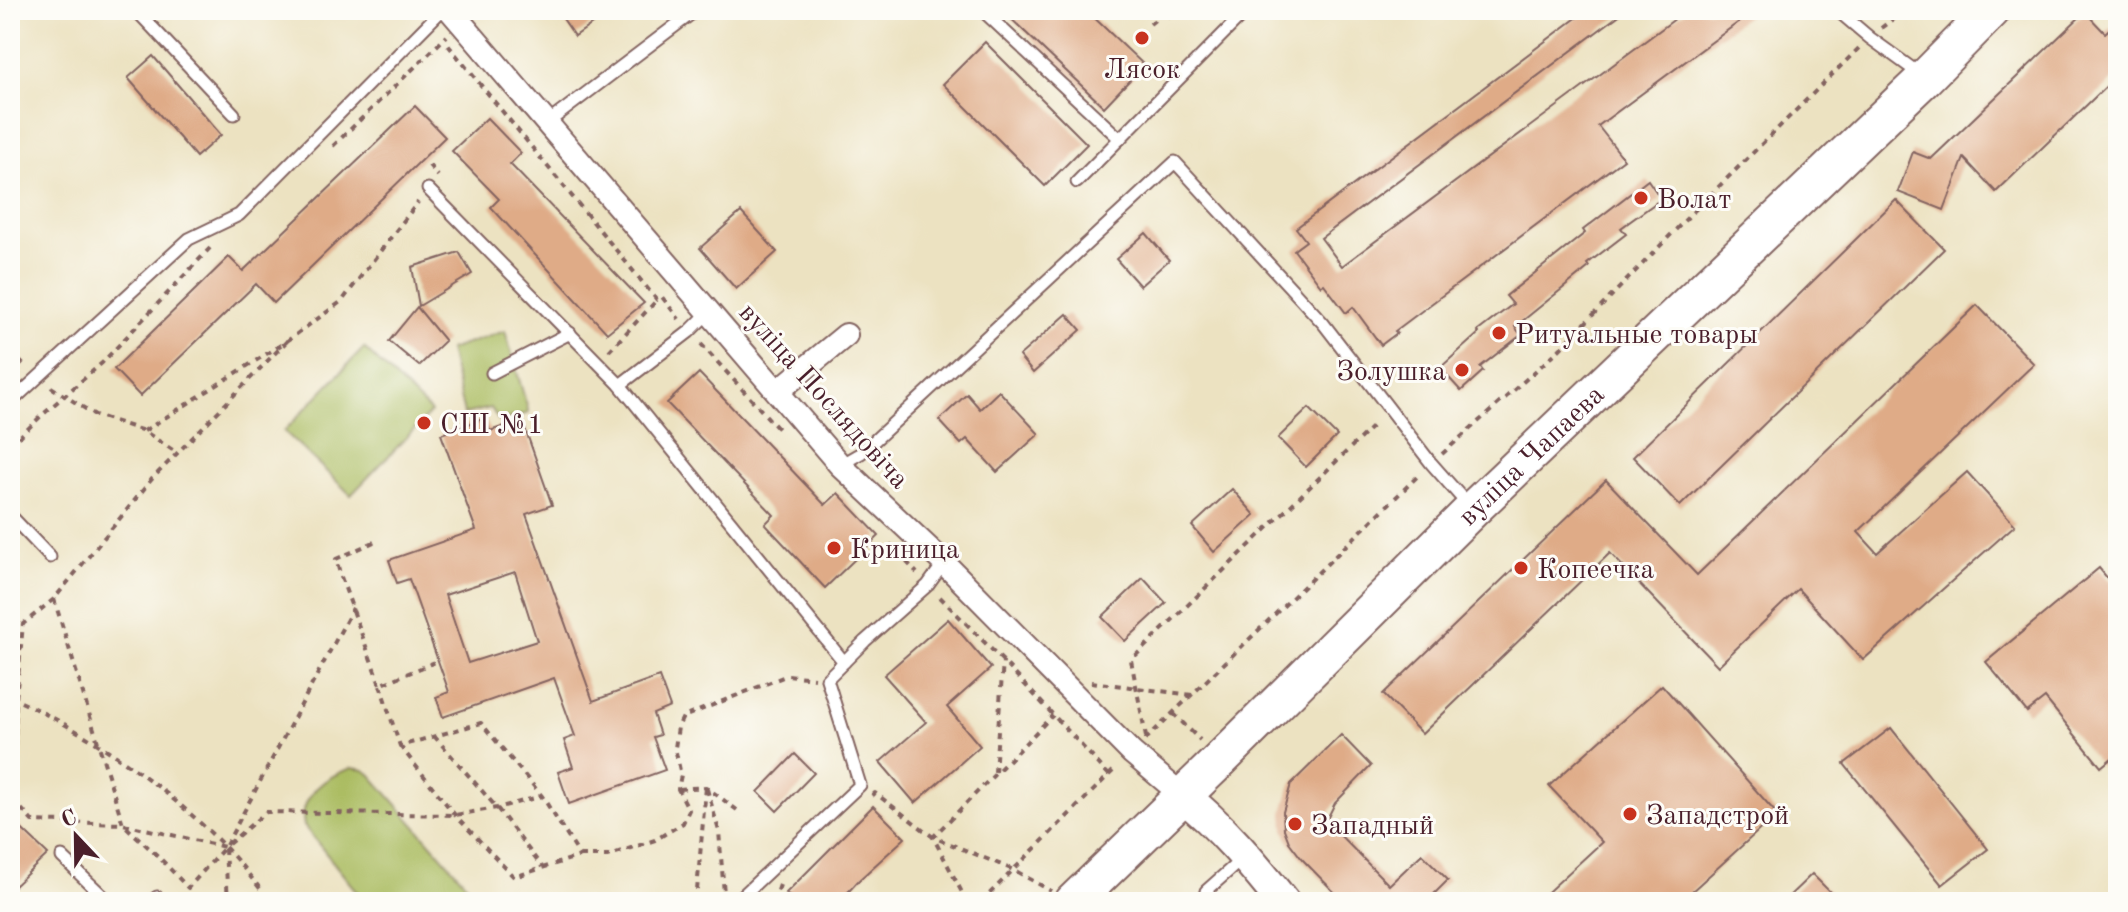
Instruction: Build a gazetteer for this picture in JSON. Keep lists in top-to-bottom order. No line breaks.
{"streets":{"main road":["вуліца Чапаева"],"street":["вуліца Послядовіча"]},"crossings":[["вуліца Послядовіча","вуліца Чапаева"]],"places":["Лясок","Волат","Ритуальные товары","Золушка","СШ №1","Криница","Копеечка","Западстрой","Западный"],"north":"top"}
